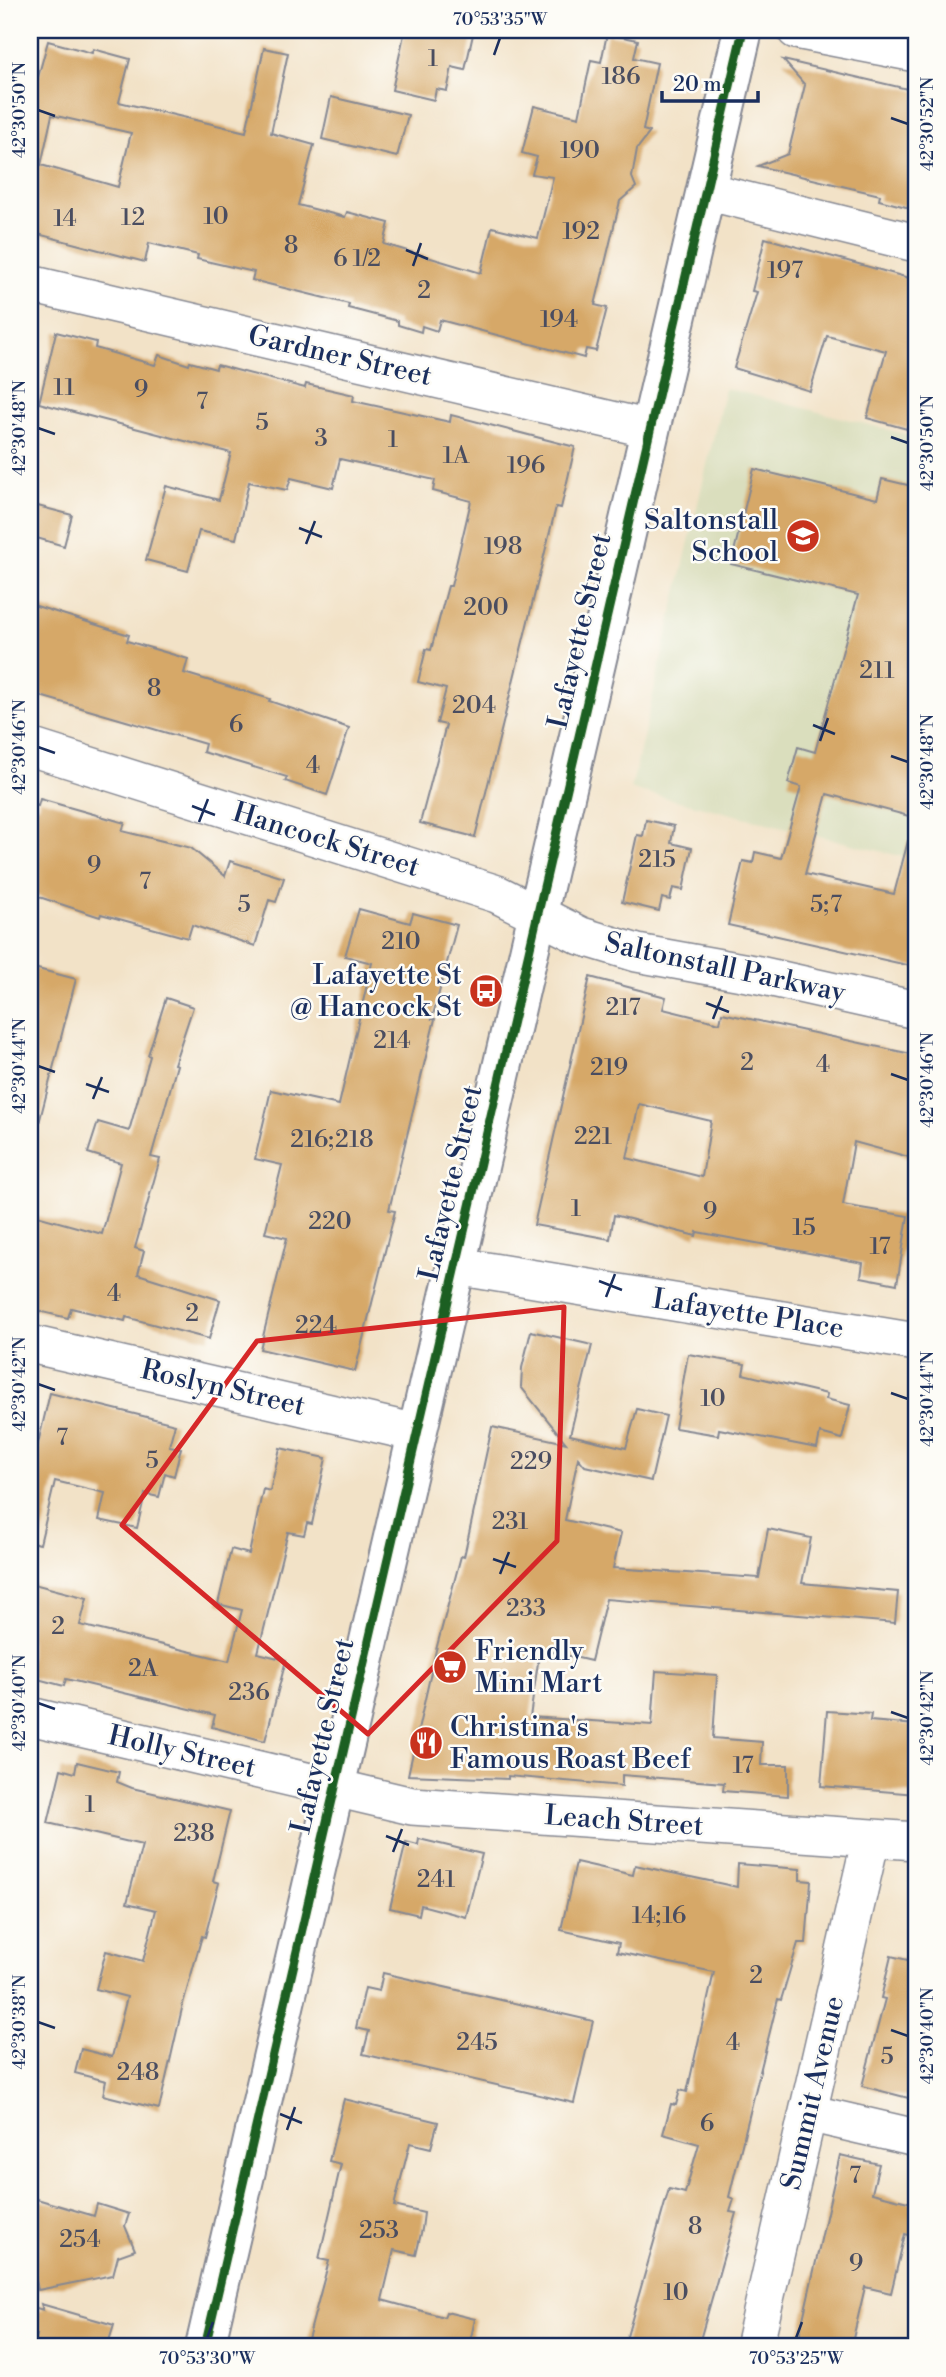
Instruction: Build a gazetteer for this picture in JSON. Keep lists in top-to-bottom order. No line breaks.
{"streets":{"highway":["Lafayette Street"],"street":["Gardner Street","Hancock Street","Saltonstall Parkway","Lafayette Place","Roslyn Street","Holly Street","Leach Street","Summit Avenue"]},"crossings":[["Gardner Street","Lafayette Street"],["Lafayette Street","Hancock Street"],["Lafayette Street","Saltonstall Parkway"],["Lafayette Street","Lafayette Place"],["Lafayette Street","Roslyn Street"],["Lafayette Street","Holly Street"],["Lafayette Street","Leach Street"],["Hancock Street","Saltonstall Parkway"],["Holly Street","Leach Street"],["Leach Street","Summit Avenue"]],"places":{"school or university":["Saltonstall School"],"bus stop":["Lafayette St @ Hancock St"],"supermarket":["Friendly Mini Mart"],"restaurant":["Christina's Famous Roast Beef"]},"house_numbers":["1","186","190","10","12","14","192","8","6 1/2","197","2","194","11","9","7","5","3","1","1A","196","198","200","211","8","204","6","4","215","9","7","5","5;7","210","217","214","2","4","219","221","216;218","1","9","220","15","17","4","2","224","10","7","5","229","231","233","2","2A","236","17","1","238","241","14;16","2","245","4","5","248","6","7","8","253","254","9","10"],"scale_bar":"20 m","coordinates":["70°53'35\"W","42°30'50\"N","42°30'52\"N","42°30'48\"N","42°30'46\"N","42°30'44\"N","42°30'42\"N","42°30'40\"N","42°30'38\"N","70°53'30\"W","70°53'25\"W"]}
